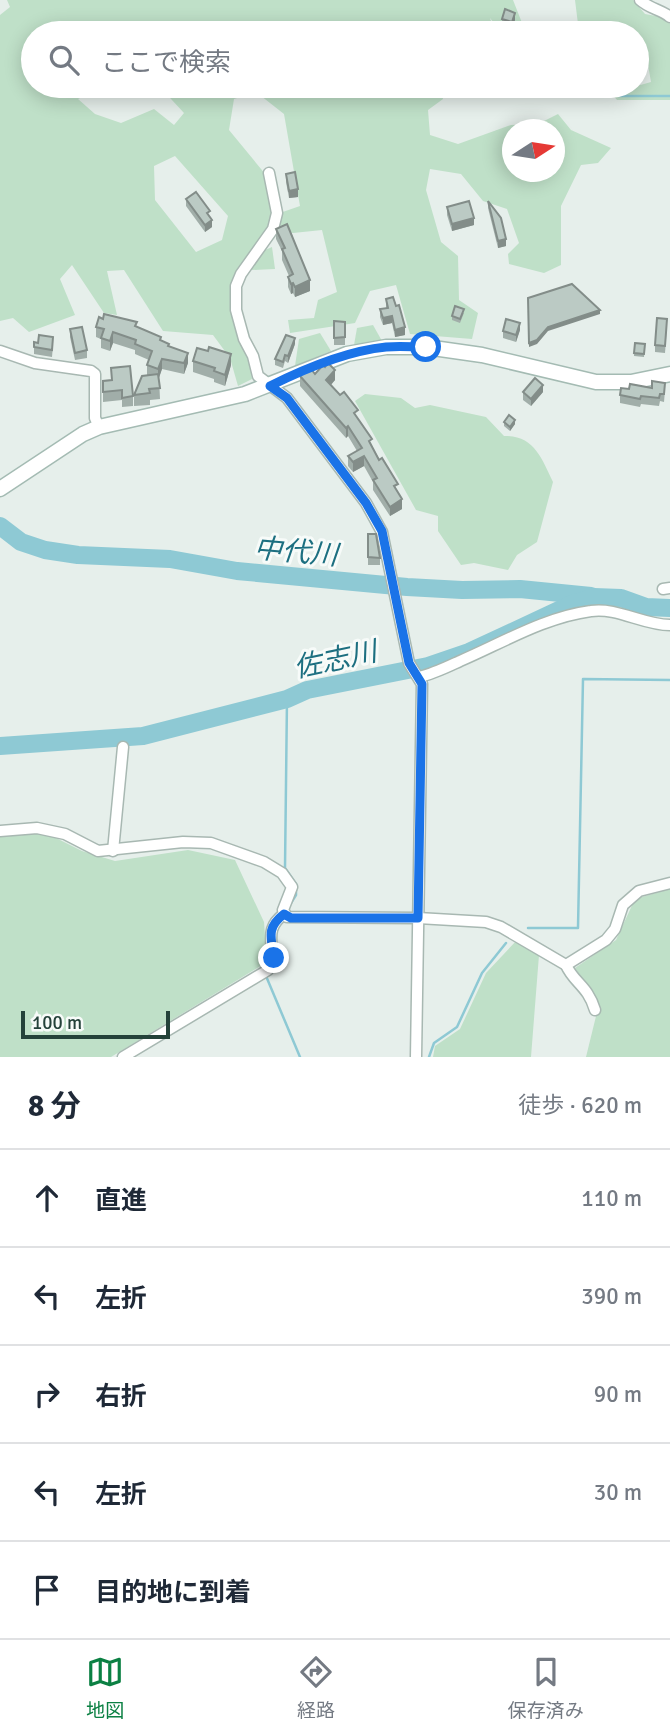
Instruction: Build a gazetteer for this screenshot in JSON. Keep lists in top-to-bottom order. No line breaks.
{"water":["中代川","佐志川"],"scale_bar":"100 m","north":"right","page":{"search":"ここで検索","scale":"100 m","heading":["8 分","徒歩 · 620 m"],"list":[["直進","110 m"],["左折","390 m"],["右折","90 m"],["左折","30 m"],"目的地に到着"],"nav":["地図","経路","保存済み"]}}
